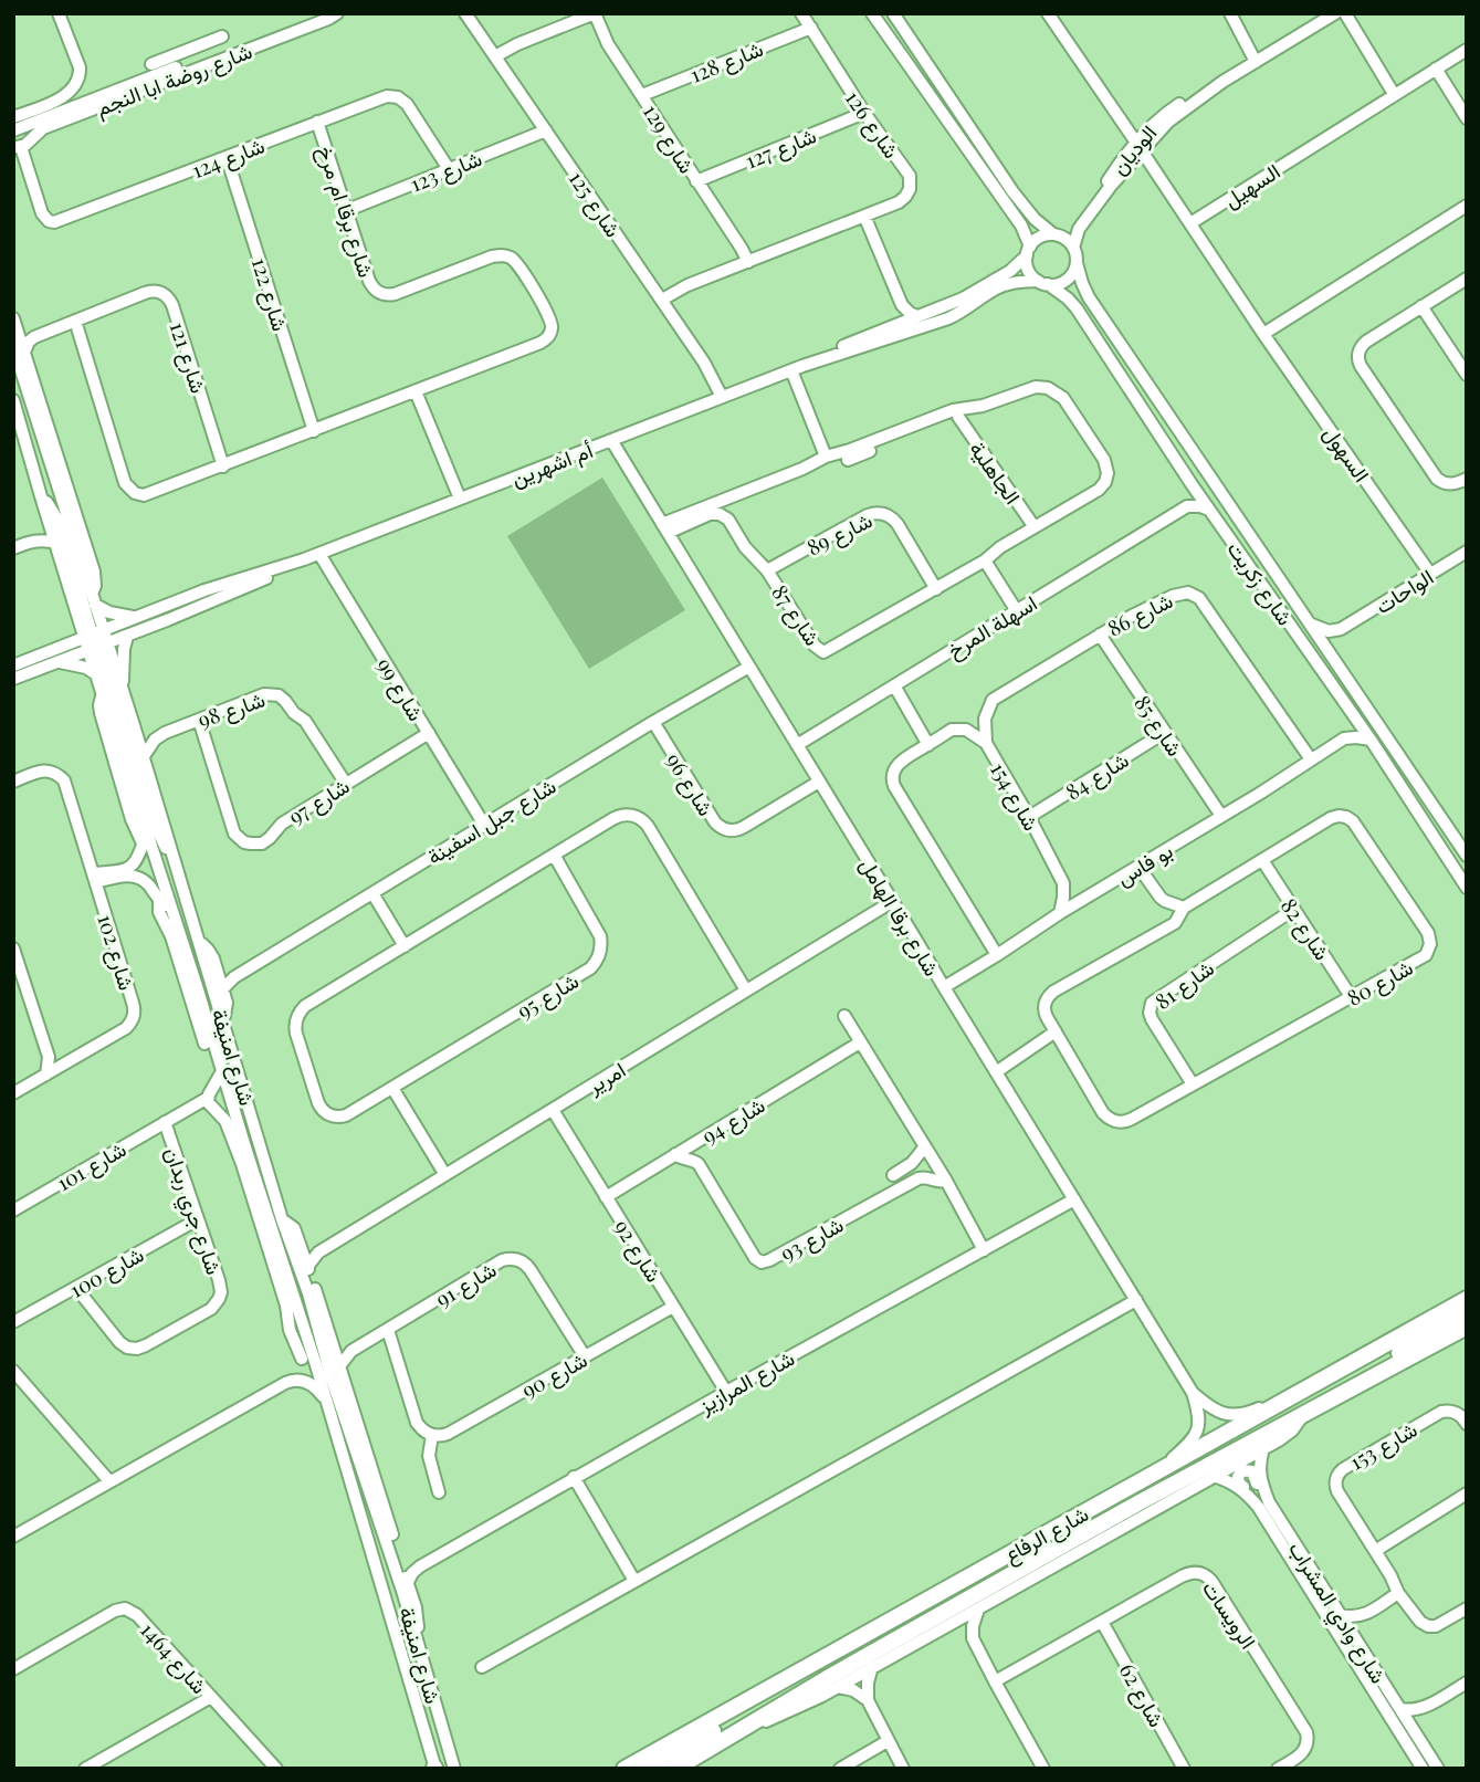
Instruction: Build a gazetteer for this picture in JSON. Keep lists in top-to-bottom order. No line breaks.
{"streets":{"main road":["شارع الرفاع"],"street":["شارع 128","شارع روضة ابا النجم","شارع 126","شارع 129","شارع 127","الوديان","شارع 124","شارع 123","السهيل","شارع 125","شارع برقا ام مرخ","شارع 122","شارع 121","السهول","أم اشهرين","الجاهلية","شارع 89","شارع زكريت","الواحات","شارع 86","شارع 87","اسهلة المرخ","شارع 99","شارع 98","شارع 85","شارع 84","شارع 96","شارع 154","شارع 97","شارع جبل اسفينة","بو فاس","شارع برقا الهامل","شارع 82","شارع 102","شارع 80","شارع 81","شارع 95","شارع امنيفة","امرير","شارع 94","شارع 101","شارع جري ربدان","شارع 93","شارع 92","شارع 100","شارع 91","شارع 90","شارع المرازيز","شارع 153","شارع وادي المشراب","الرويسات","شارع 1464","شارع 62"]},"crossings":[["شارع 128","شارع 126"],["شارع 128","شارع 129"],["شارع روضة ابا النجم","شارع 124"],["شارع 126","شارع 129"],["شارع 126","شارع 127"],["شارع 126","شارع 125"],["شارع 129","شارع 127"],["الوديان","أم اشهرين"],["الوديان","شارع زكريت"],["شارع 124","شارع 123"],["شارع 124","شارع برقا ام مرخ"],["شارع 124","شارع 122"],["شارع 123","شارع 125"],["شارع 123","شارع برقا ام مرخ"],["السهيل","السهول"],["شارع 125","أم اشهرين"],["شارع برقا ام مرخ","شارع 122"],["شارع برقا ام مرخ","شارع 121"],["السهول","الواحات"],["أم اشهرين","شارع زكريت"],["أم اشهرين","شارع 99"],["أم اشهرين","شارع برقا الهامل"],["أم اشهرين","شارع امنيفة"],["الجاهلية","شارع 87"],["شارع 89","شارع 87"],["شارع 86","شارع 85"],["شارع 86","شارع 154"],["شارع 86","بو فاس"],["شارع 87","شارع برقا الهامل"],["اسهلة المرخ","شارع برقا الهامل"],["شارع 99","شارع 97"],["شارع 99","شارع جبل اسفينة"],["شارع 98","شارع 97"],["شارع 98","شارع امنيفة"],["شارع 85","شارع 84"],["شارع 85","بو فاس"],["شارع 84","شارع 154"],["شارع 96","شارع جبل اسفينة"],["شارع 96","شارع برقا الهامل"],["شارع 154","بو فاس"],["شارع جبل اسفينة","شارع برقا الهامل"],["بو فاس","شارع برقا الهامل"],["شارع برقا الهامل","امرير"],["شارع برقا الهامل","شارع المرازيز"],["شارع برقا الهامل","شارع الرفاع"],["شارع 82","شارع 80"],["شارع 82","شارع 81"],["شارع 80","شارع 81"],["شارع 95","امرير"],["امرير","شارع 92"],["شارع 94","شارع 93"],["شارع 94","شارع 92"],["شارع 101","شارع جري ربدان"],["شارع جري ربدان","شارع 100"],["شارع 92","شارع 90"],["شارع 92","شارع المرازيز"],["شارع 91","شارع 90"],["شارع الرفاع","شارع وادي المشراب"],["الرويسات","شارع 62"]]}
